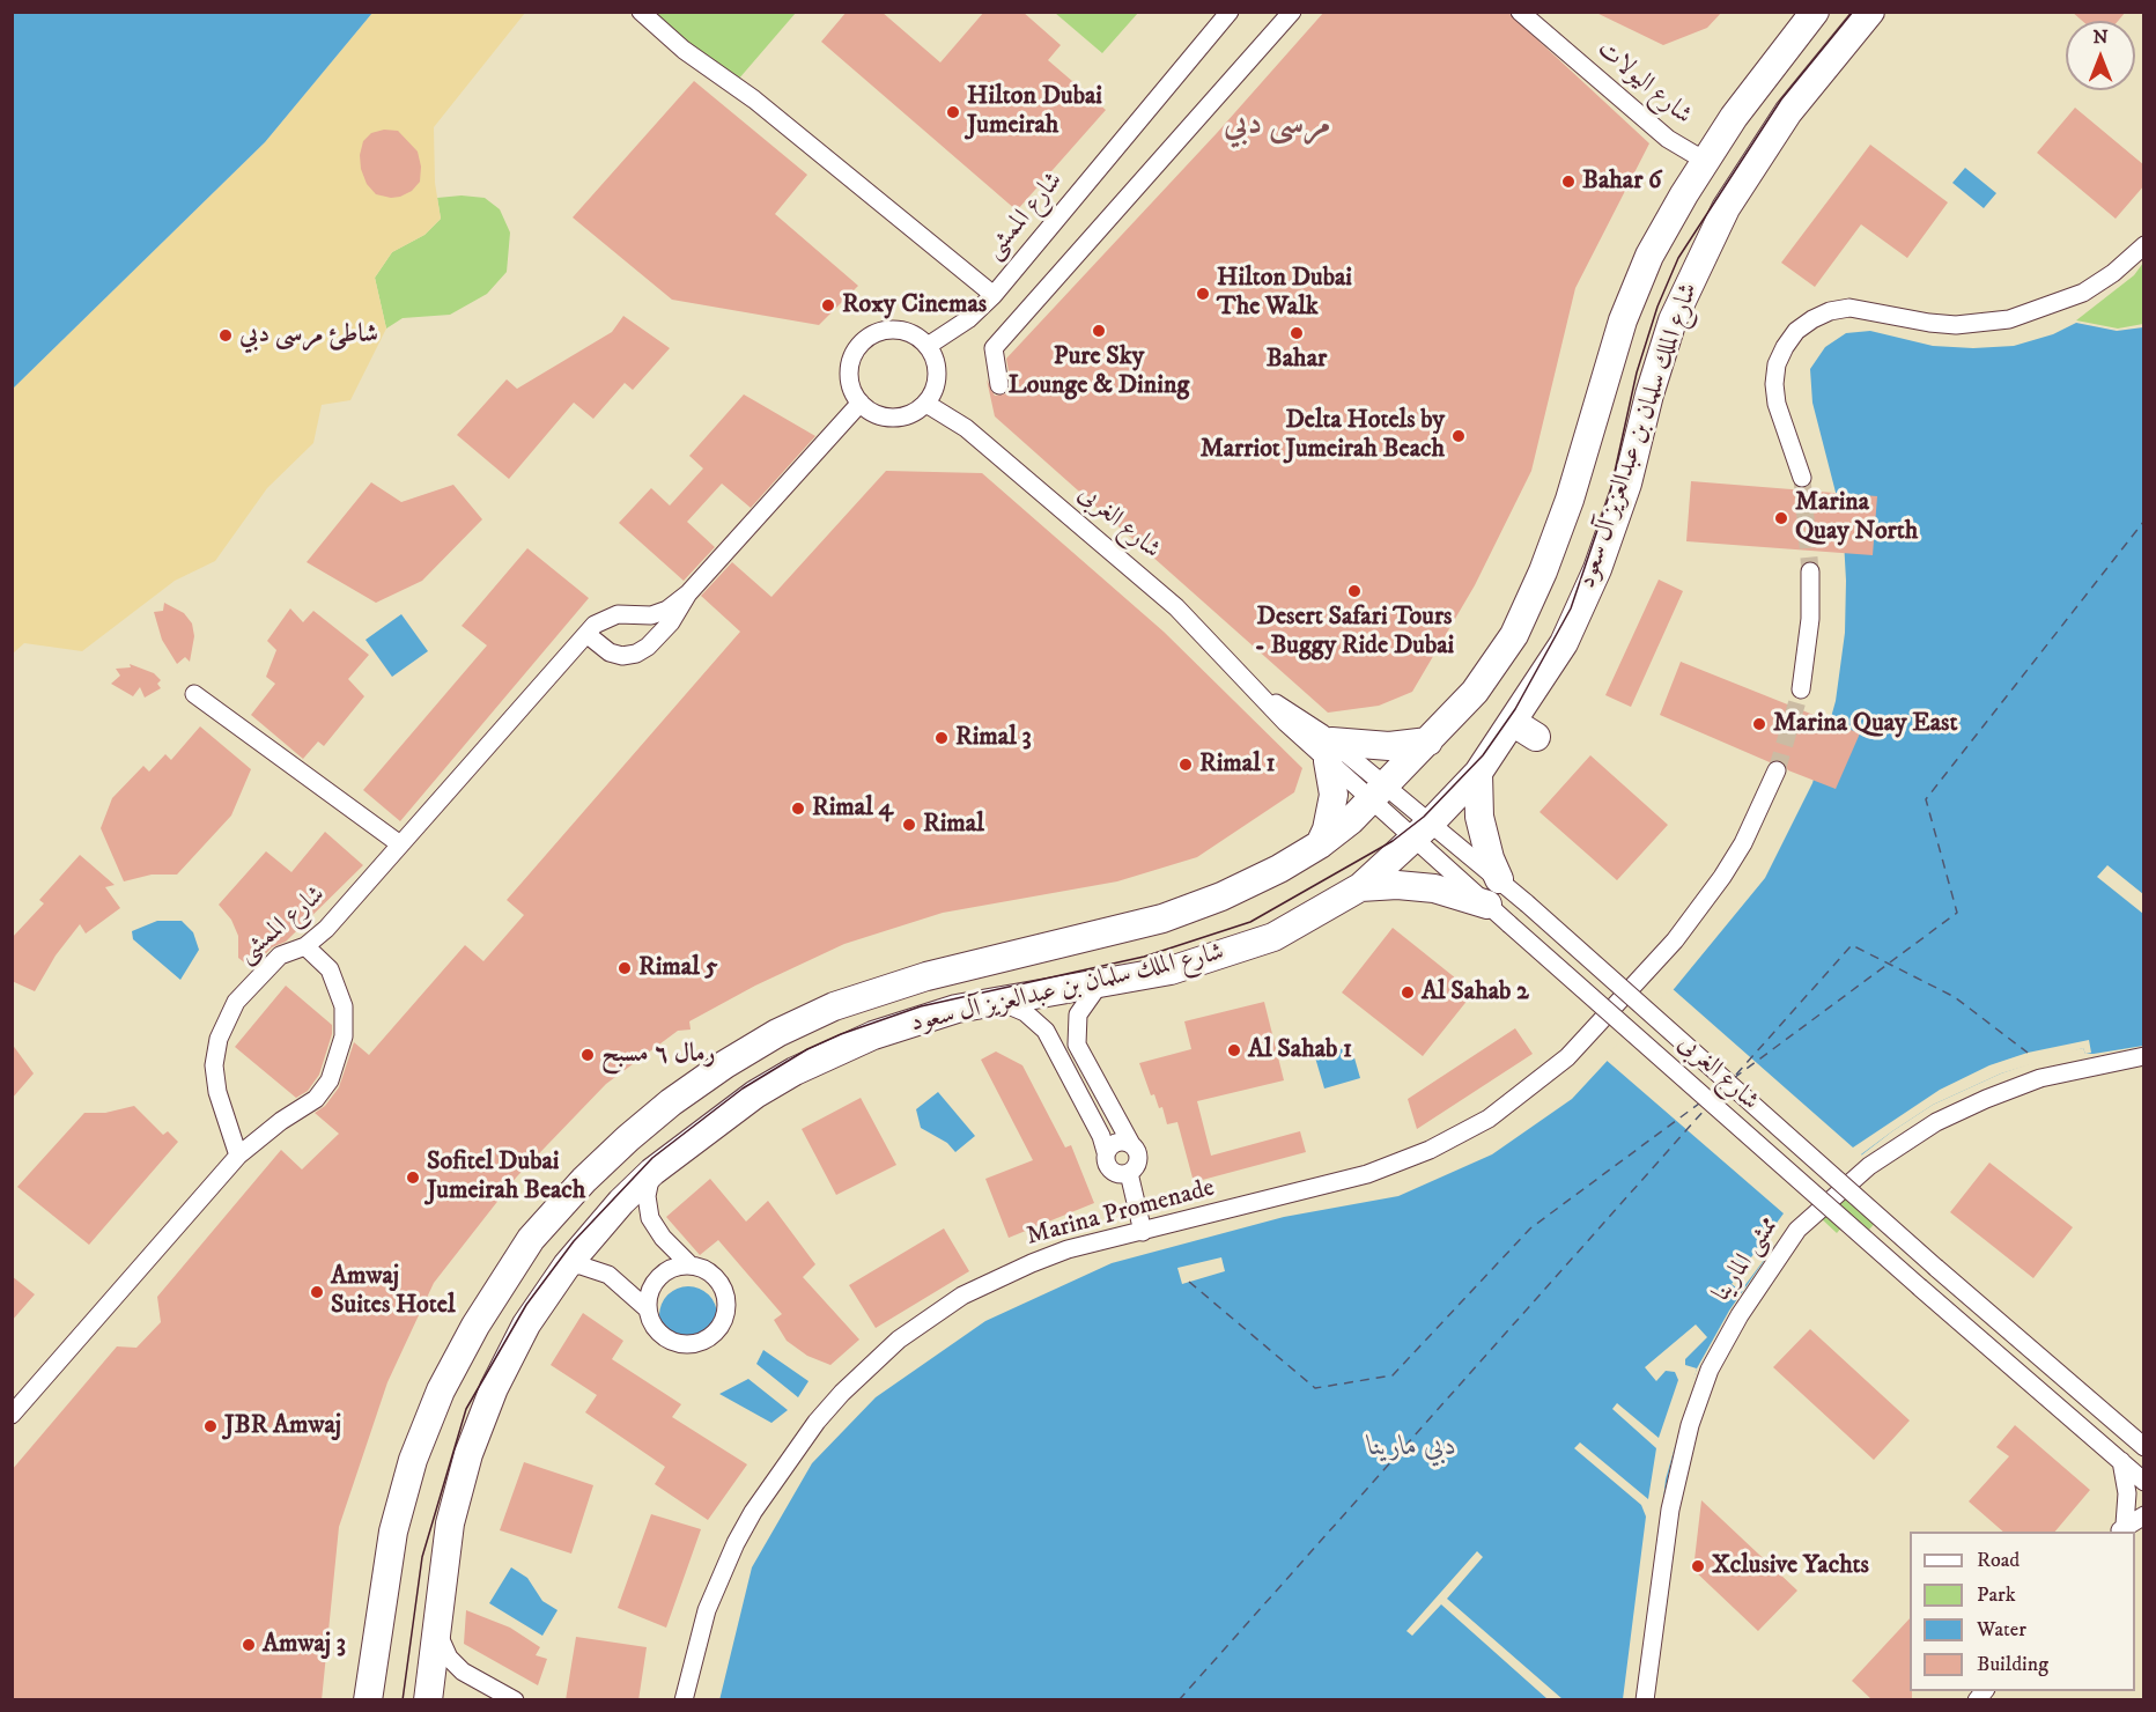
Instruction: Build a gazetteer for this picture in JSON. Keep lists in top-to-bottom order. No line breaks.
{"streets":{"main road":["شارع الملك سلمان بن عبدالعزيز آل سعود"],"street":["شارع اليولات","شارع الممشى","شارع الغربى","Marina Promenade","ممشى المارينا"]},"crossings":[["شارع اليولات","شارع الملك سلمان بن عبدالعزيز آل سعود"],["شارع الممشى","شارع الغربى"],["شارع الملك سلمان بن عبدالعزيز آل سعود","شارع الغربى"]],"districts":["مرسى دبي"],"water":["دبي مارينا"],"places":["Hilton Dubai Jumeirah","Bahar 6","Hilton Dubai The Walk","Roxy Cinemas","Pure Sky Lounge & Dining","Bahar","شاطئ مرسى دبي","Delta Hotels by Marriot Jumeirah Beach","Marina Quay North","Desert Safari Tours - Buggy Ride Dubai","Marina Quay East","Rimal 3","Rimal 1","Rimal 4","Rimal","Rimal 5","Al Sahab 2","Al Sahab 1","رمال ٦ مسبح","Sofitel Dubai Jumeirah Beach","Amwaj Suites Hotel","JBR Amwaj","Xclusive Yachts","Amwaj 3"],"legend":["Road","Park","Water","Building"],"north":"top"}
